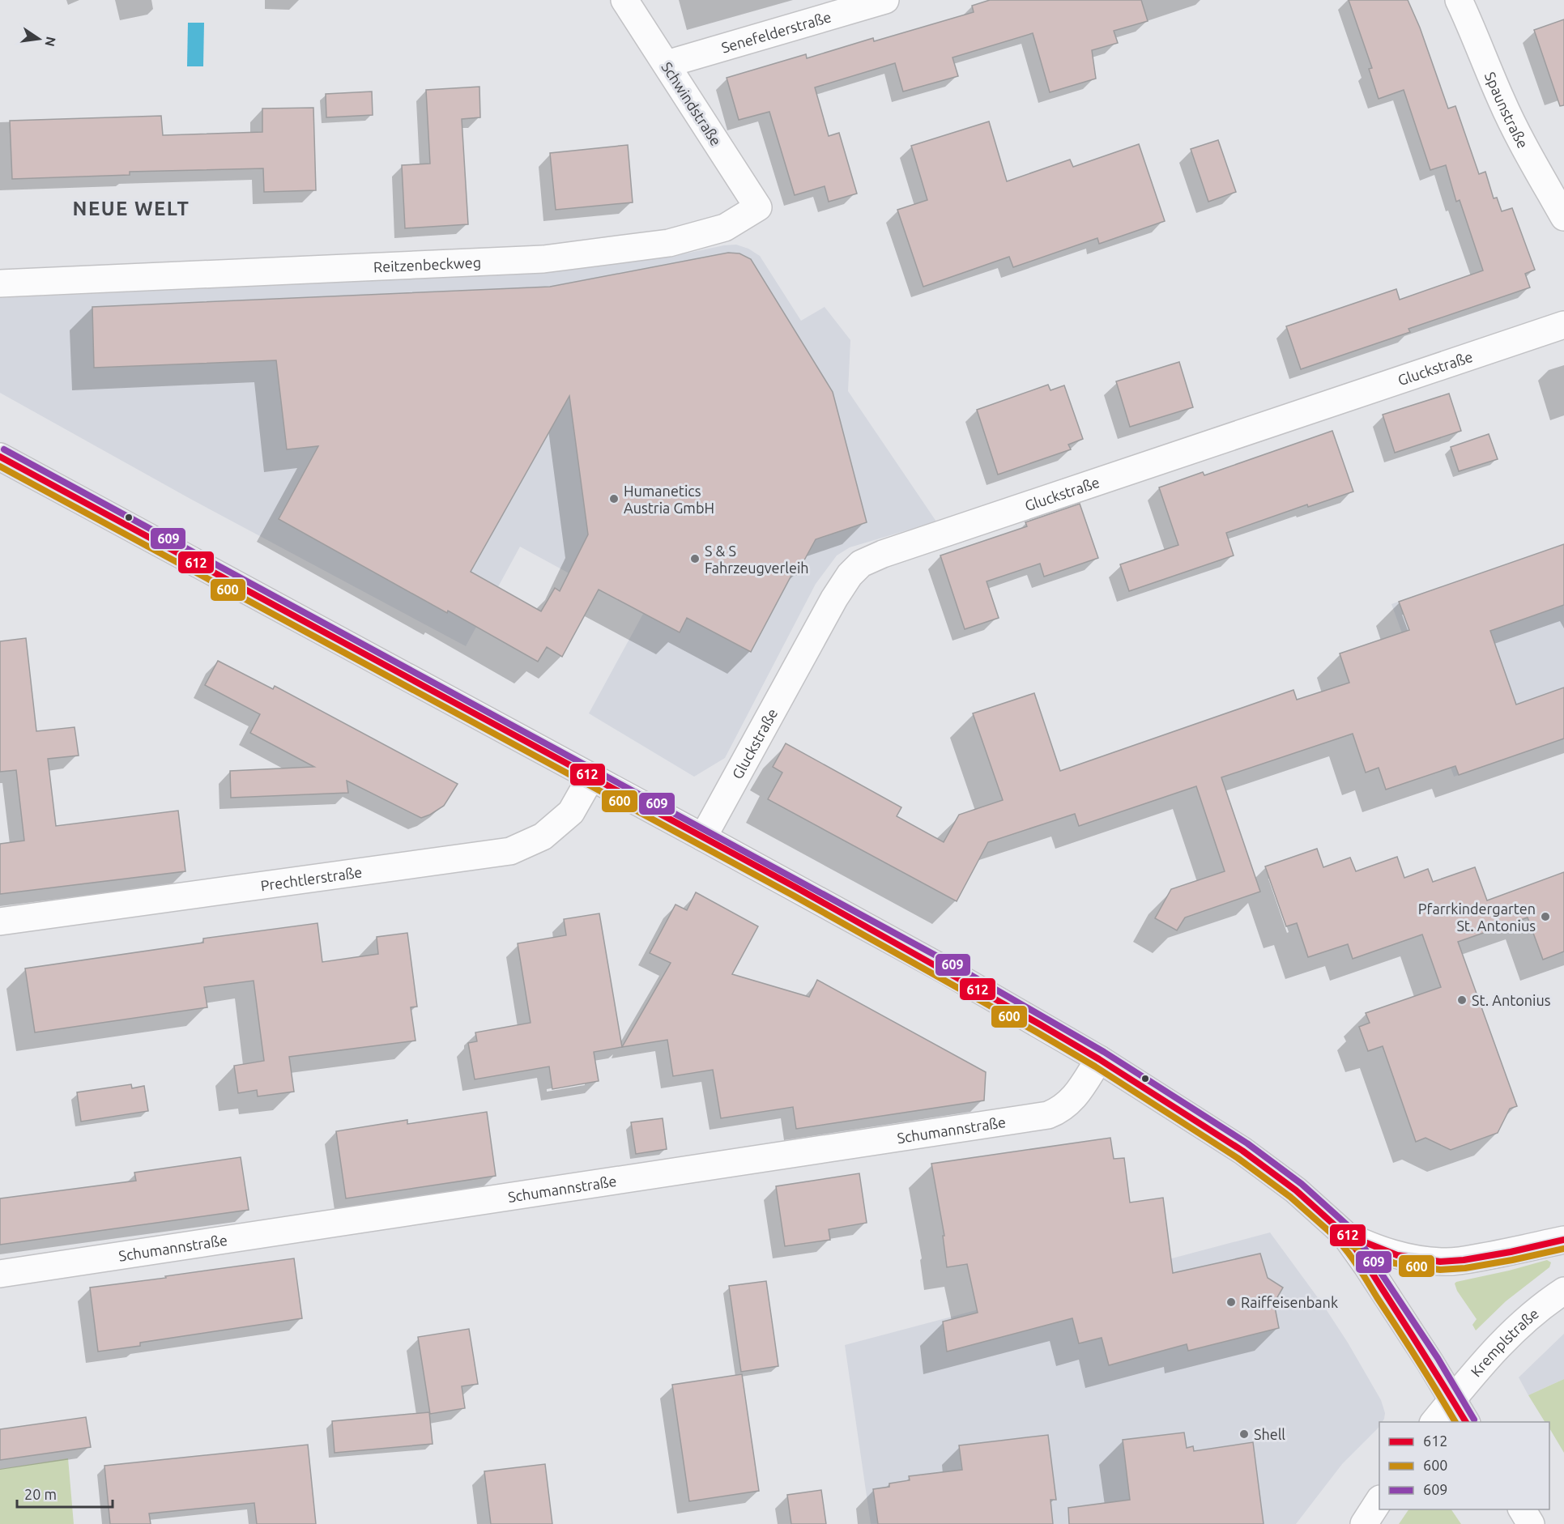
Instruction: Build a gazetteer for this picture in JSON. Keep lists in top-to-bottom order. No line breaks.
{"streets":{"street":["Senefelderstraße","Schwindstraße","Spaunstraße","Reitzenbeckweg","Gluckstraße","Prechtlerstraße","Schumannstraße","Kremplstraße"]},"crossings":[["Senefelderstraße","Schwindstraße"],["Schwindstraße","Reitzenbeckweg"]],"districts":["NEUE WELT"],"places":["Humanetics Austria GmbH","S & S Fahrzeugverleih","Pfarrkindergarten St. Antonius","St. Antonius","Raiffeisenbank","Shell"],"lines":["transit line 609","transit line 612","transit line 600"],"legend":["612","600","609"],"scale_bar":"20 m","north":"right"}
